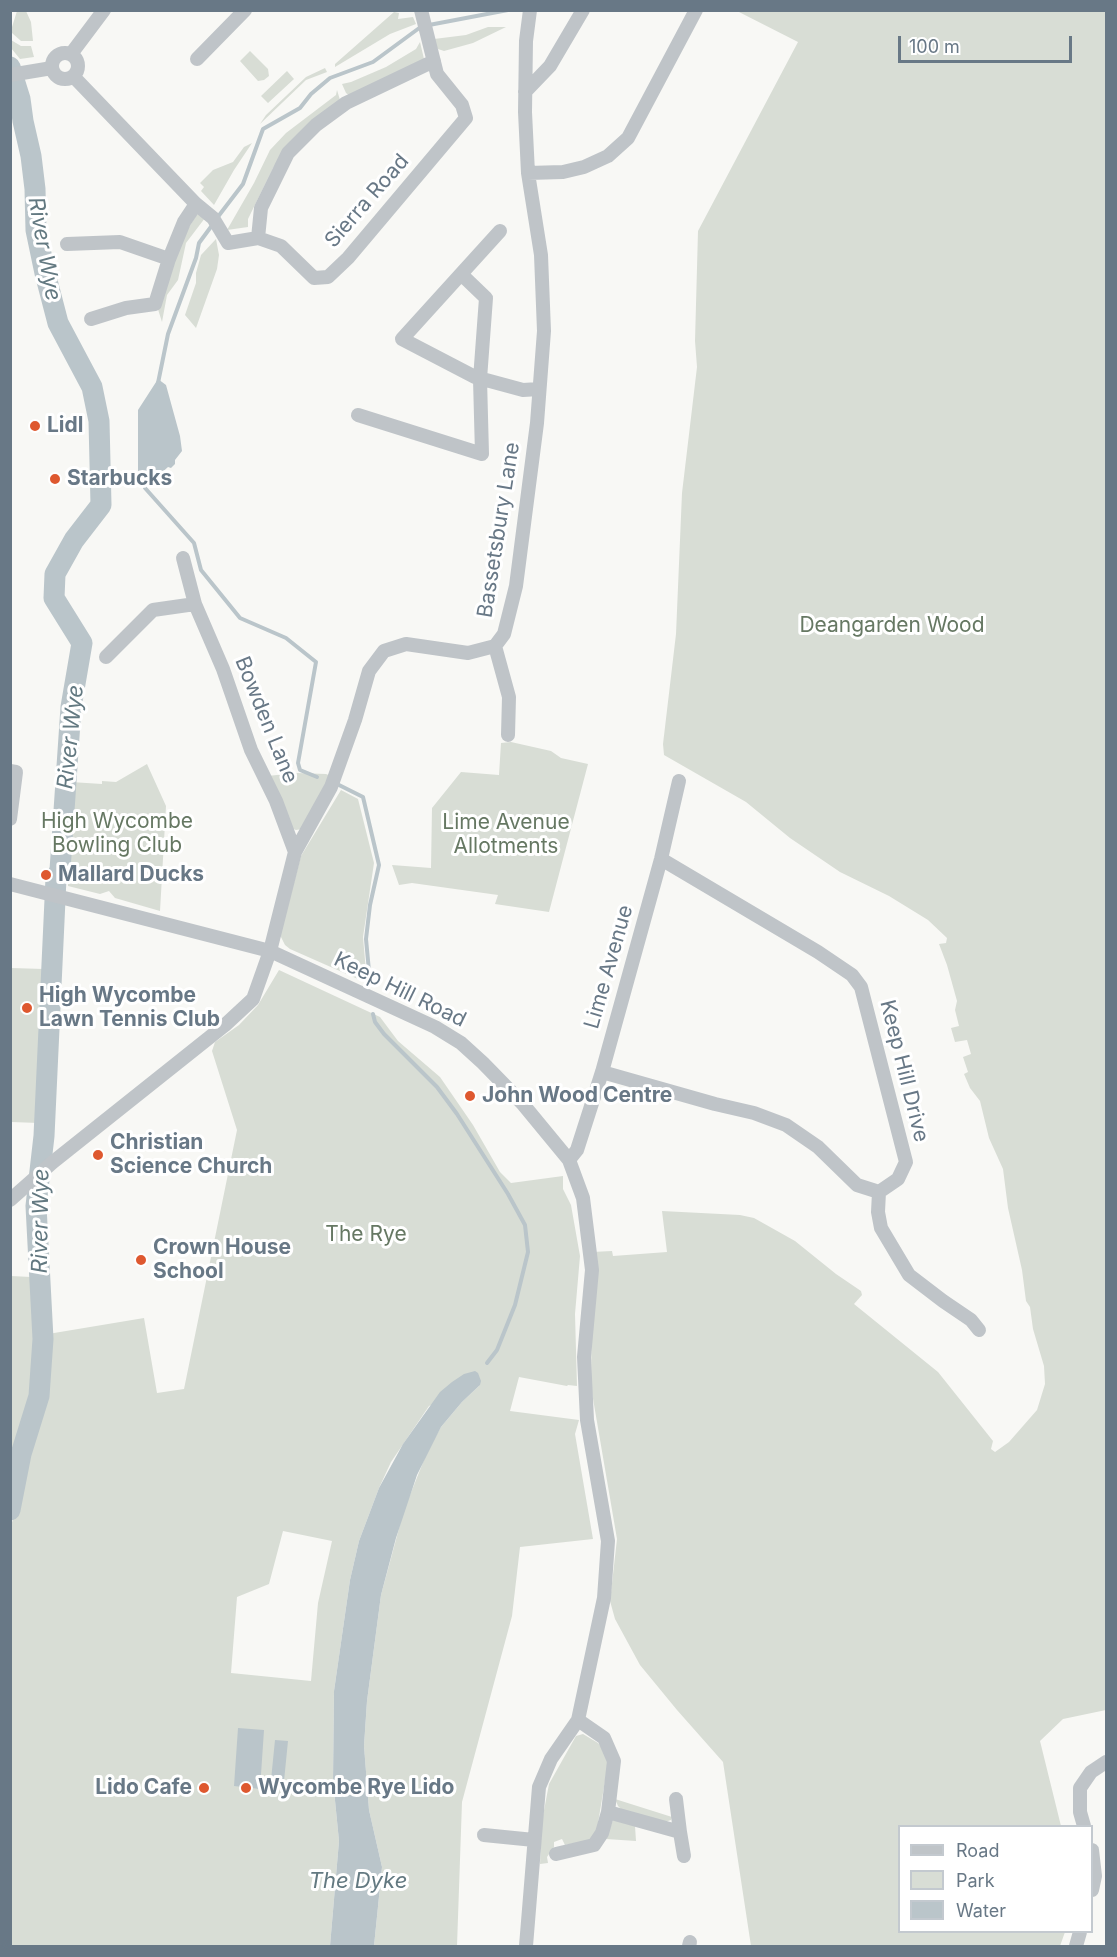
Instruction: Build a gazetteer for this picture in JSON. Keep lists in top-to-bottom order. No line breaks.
{"streets":{"street":["Sierra Road","Bassetsbury Lane","Bowden Lane","Lime Avenue","Keep Hill Road","Keep Hill Drive"]},"crossings":[["Bassetsbury Lane","Bowden Lane"],["Bassetsbury Lane","Keep Hill Road"],["Lime Avenue","Keep Hill Road"],["Lime Avenue","Keep Hill Drive"]],"water":["River Wye","The Dyke"],"parks":["Deangarden Wood","High Wycombe Bowling Club","Lime Avenue Allotments","The Rye"],"places":["Lidl","Starbucks","Mallard Ducks","High Wycombe Lawn Tennis Club","John Wood Centre","Christian Science Church","Crown House School","Lido Cafe","Wycombe Rye Lido"],"legend":["Road","Park","Water"],"scale_bar":"100 m"}
